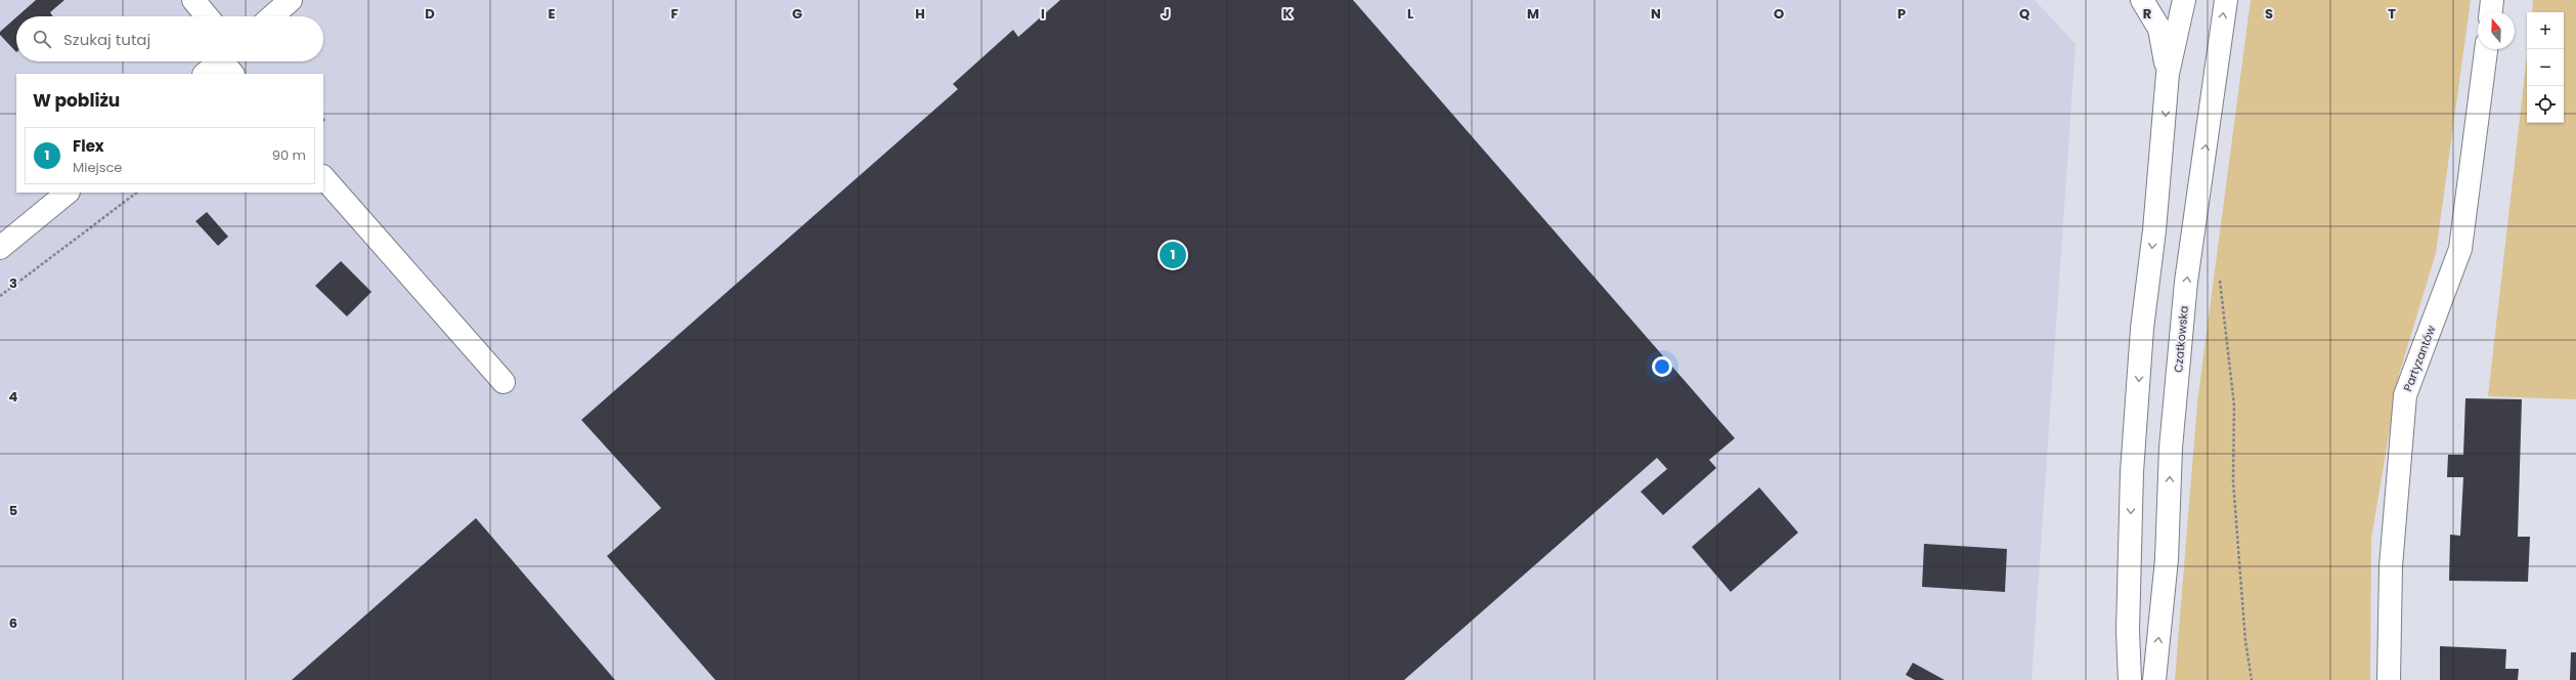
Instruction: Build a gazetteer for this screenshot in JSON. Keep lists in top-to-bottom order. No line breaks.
{"streets":{"street":["Czatkowska","Partyzantów"]},"north":"top","page":{"map_buttons":["+","−"],"search":"Szukaj tutaj","heading":"W pobliżu","list":[{"mark":"1","name":"Flex","note":"Miejsce","value":"90 m"}],"pins":"1"},"grid":{"columns":["D","E","F","G","H","I","J","K","L","M","N","O","P","Q","R","S","T"],"rows":["3","4","5","6"]}}
